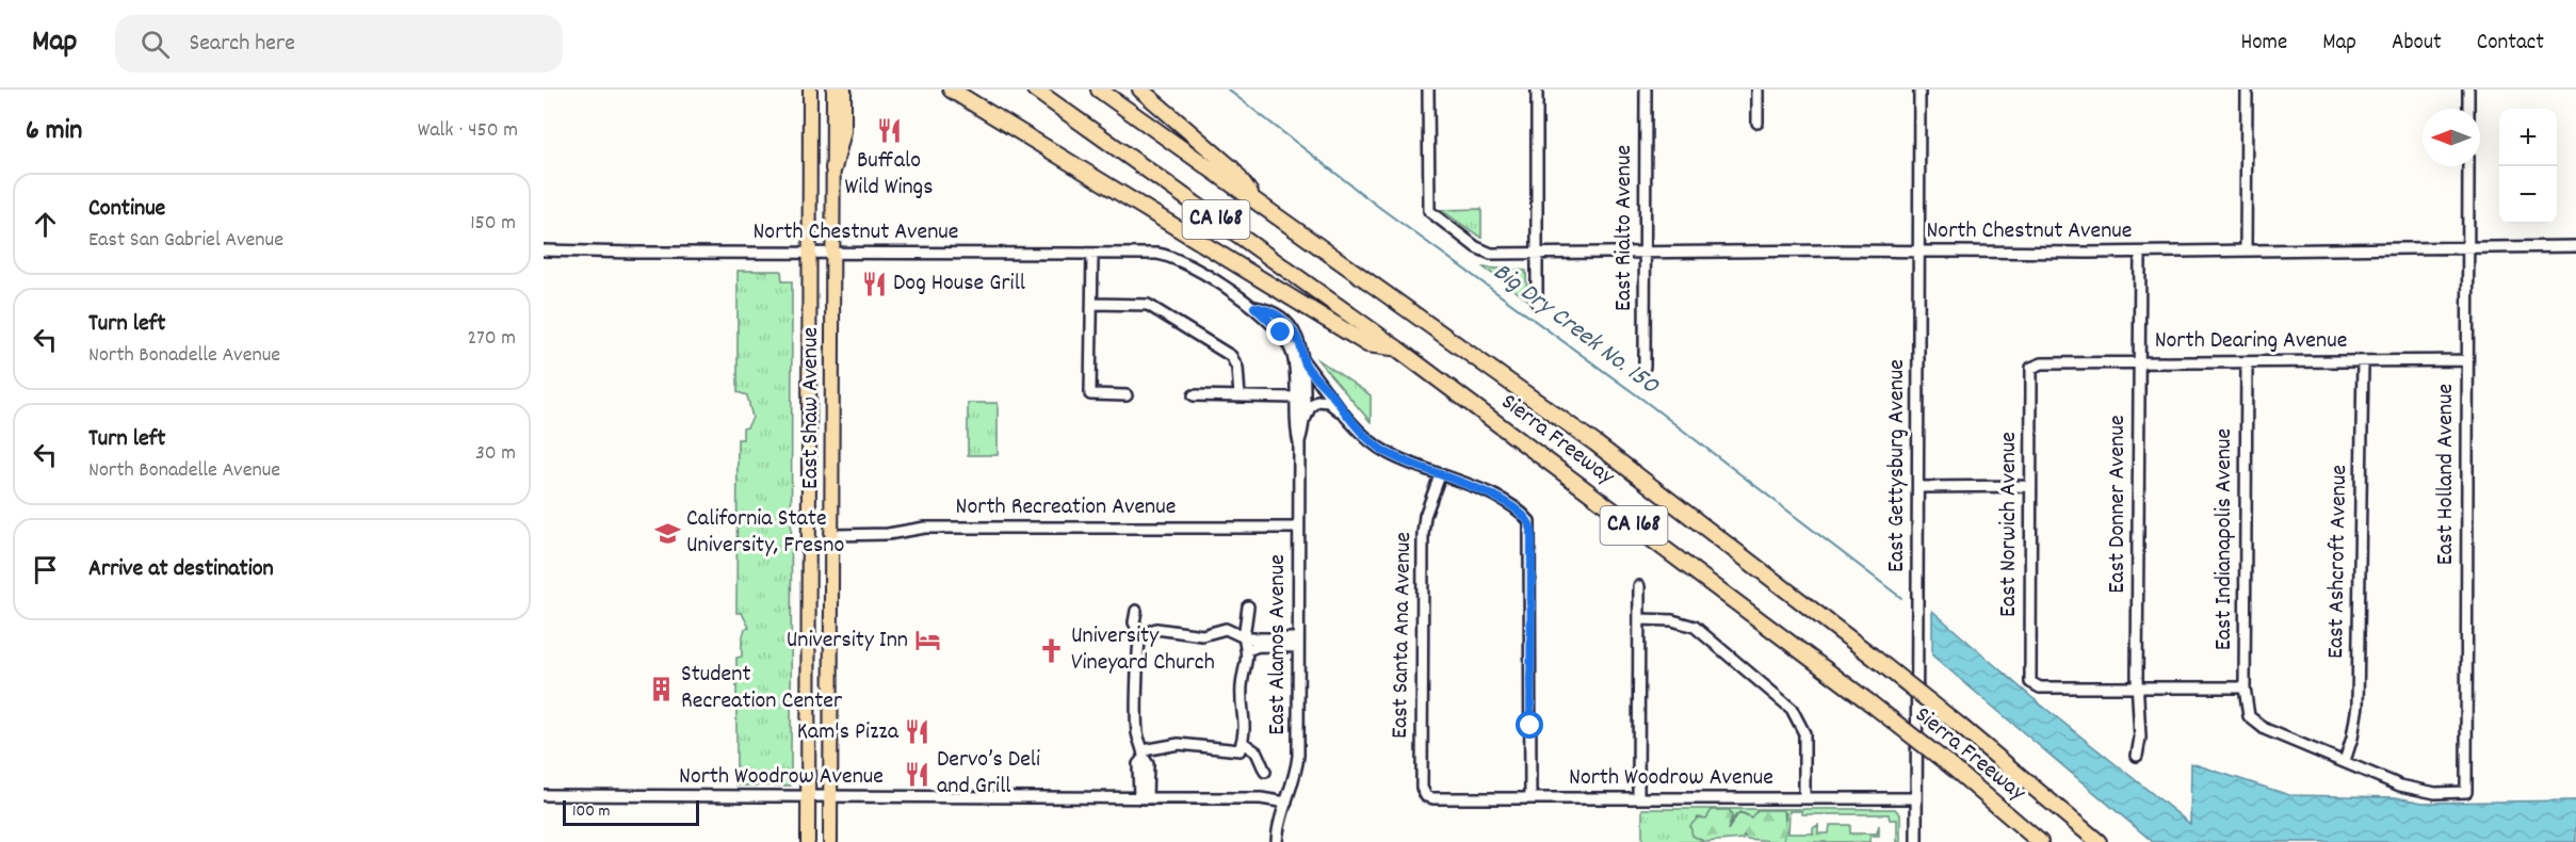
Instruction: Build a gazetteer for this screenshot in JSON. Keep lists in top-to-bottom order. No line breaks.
{"streets":{"highway":["CA 168","Sierra Freeway"],"main road":["East Shaw Avenue"],"street":["East Rialto Avenue","North Chestnut Avenue","North Dearing Avenue","East Gettysburg Avenue","East Holland Avenue","East Donner Avenue","North Recreation Avenue","East Norwich Avenue","East Indianapolis Avenue","East Ashcroft Avenue","East Santa Ana Avenue","East Alamos Avenue","North Woodrow Avenue"]},"crossings":[["East Rialto Avenue","North Chestnut Avenue"],["North Chestnut Avenue","East Shaw Avenue"],["North Chestnut Avenue","East Gettysburg Avenue"],["North Chestnut Avenue","East Holland Avenue"],["North Chestnut Avenue","East Donner Avenue"],["North Dearing Avenue","East Holland Avenue"],["North Dearing Avenue","East Donner Avenue"],["North Dearing Avenue","East Norwich Avenue"],["North Dearing Avenue","East Indianapolis Avenue"],["North Dearing Avenue","East Ashcroft Avenue"],["East Shaw Avenue","North Recreation Avenue"],["East Shaw Avenue","North Woodrow Avenue"],["East Gettysburg Avenue","North Woodrow Avenue"],["East Holland Avenue","East Indianapolis Avenue"],["East Holland Avenue","East Ashcroft Avenue"],["East Donner Avenue","East Norwich Avenue"],["North Recreation Avenue","East Alamos Avenue"],["East Indianapolis Avenue","East Ashcroft Avenue"],["East Santa Ana Avenue","North Woodrow Avenue"],["East Alamos Avenue","North Woodrow Avenue"]],"water":["Big Dry Creek No. 150"],"places":{"restaurant":["Buffalo Wild Wings","Dog House Grill","Kam's Pizza","Dervo’s Deli and Grill"],"school or university":["California State University, Fresno"],"hotel":["University Inn"],"church":["University Vineyard Church"],"building":["Student Recreation Center"]},"scale_bar":"100 m","north":"left","page":{"header":"Map","search":"Search here","nav":["Home","Map","About","Contact"],"heading":["6 min","Walk · 450 m"],"map_buttons":["+","−"],"list":[["Continue","East San Gabriel Avenue","150 m"],["Turn left","North Bonadelle Avenue","270 m"],["Turn left","North Bonadelle Avenue","30 m"],"Arrive at destination"],"scale":"100 m"}}
